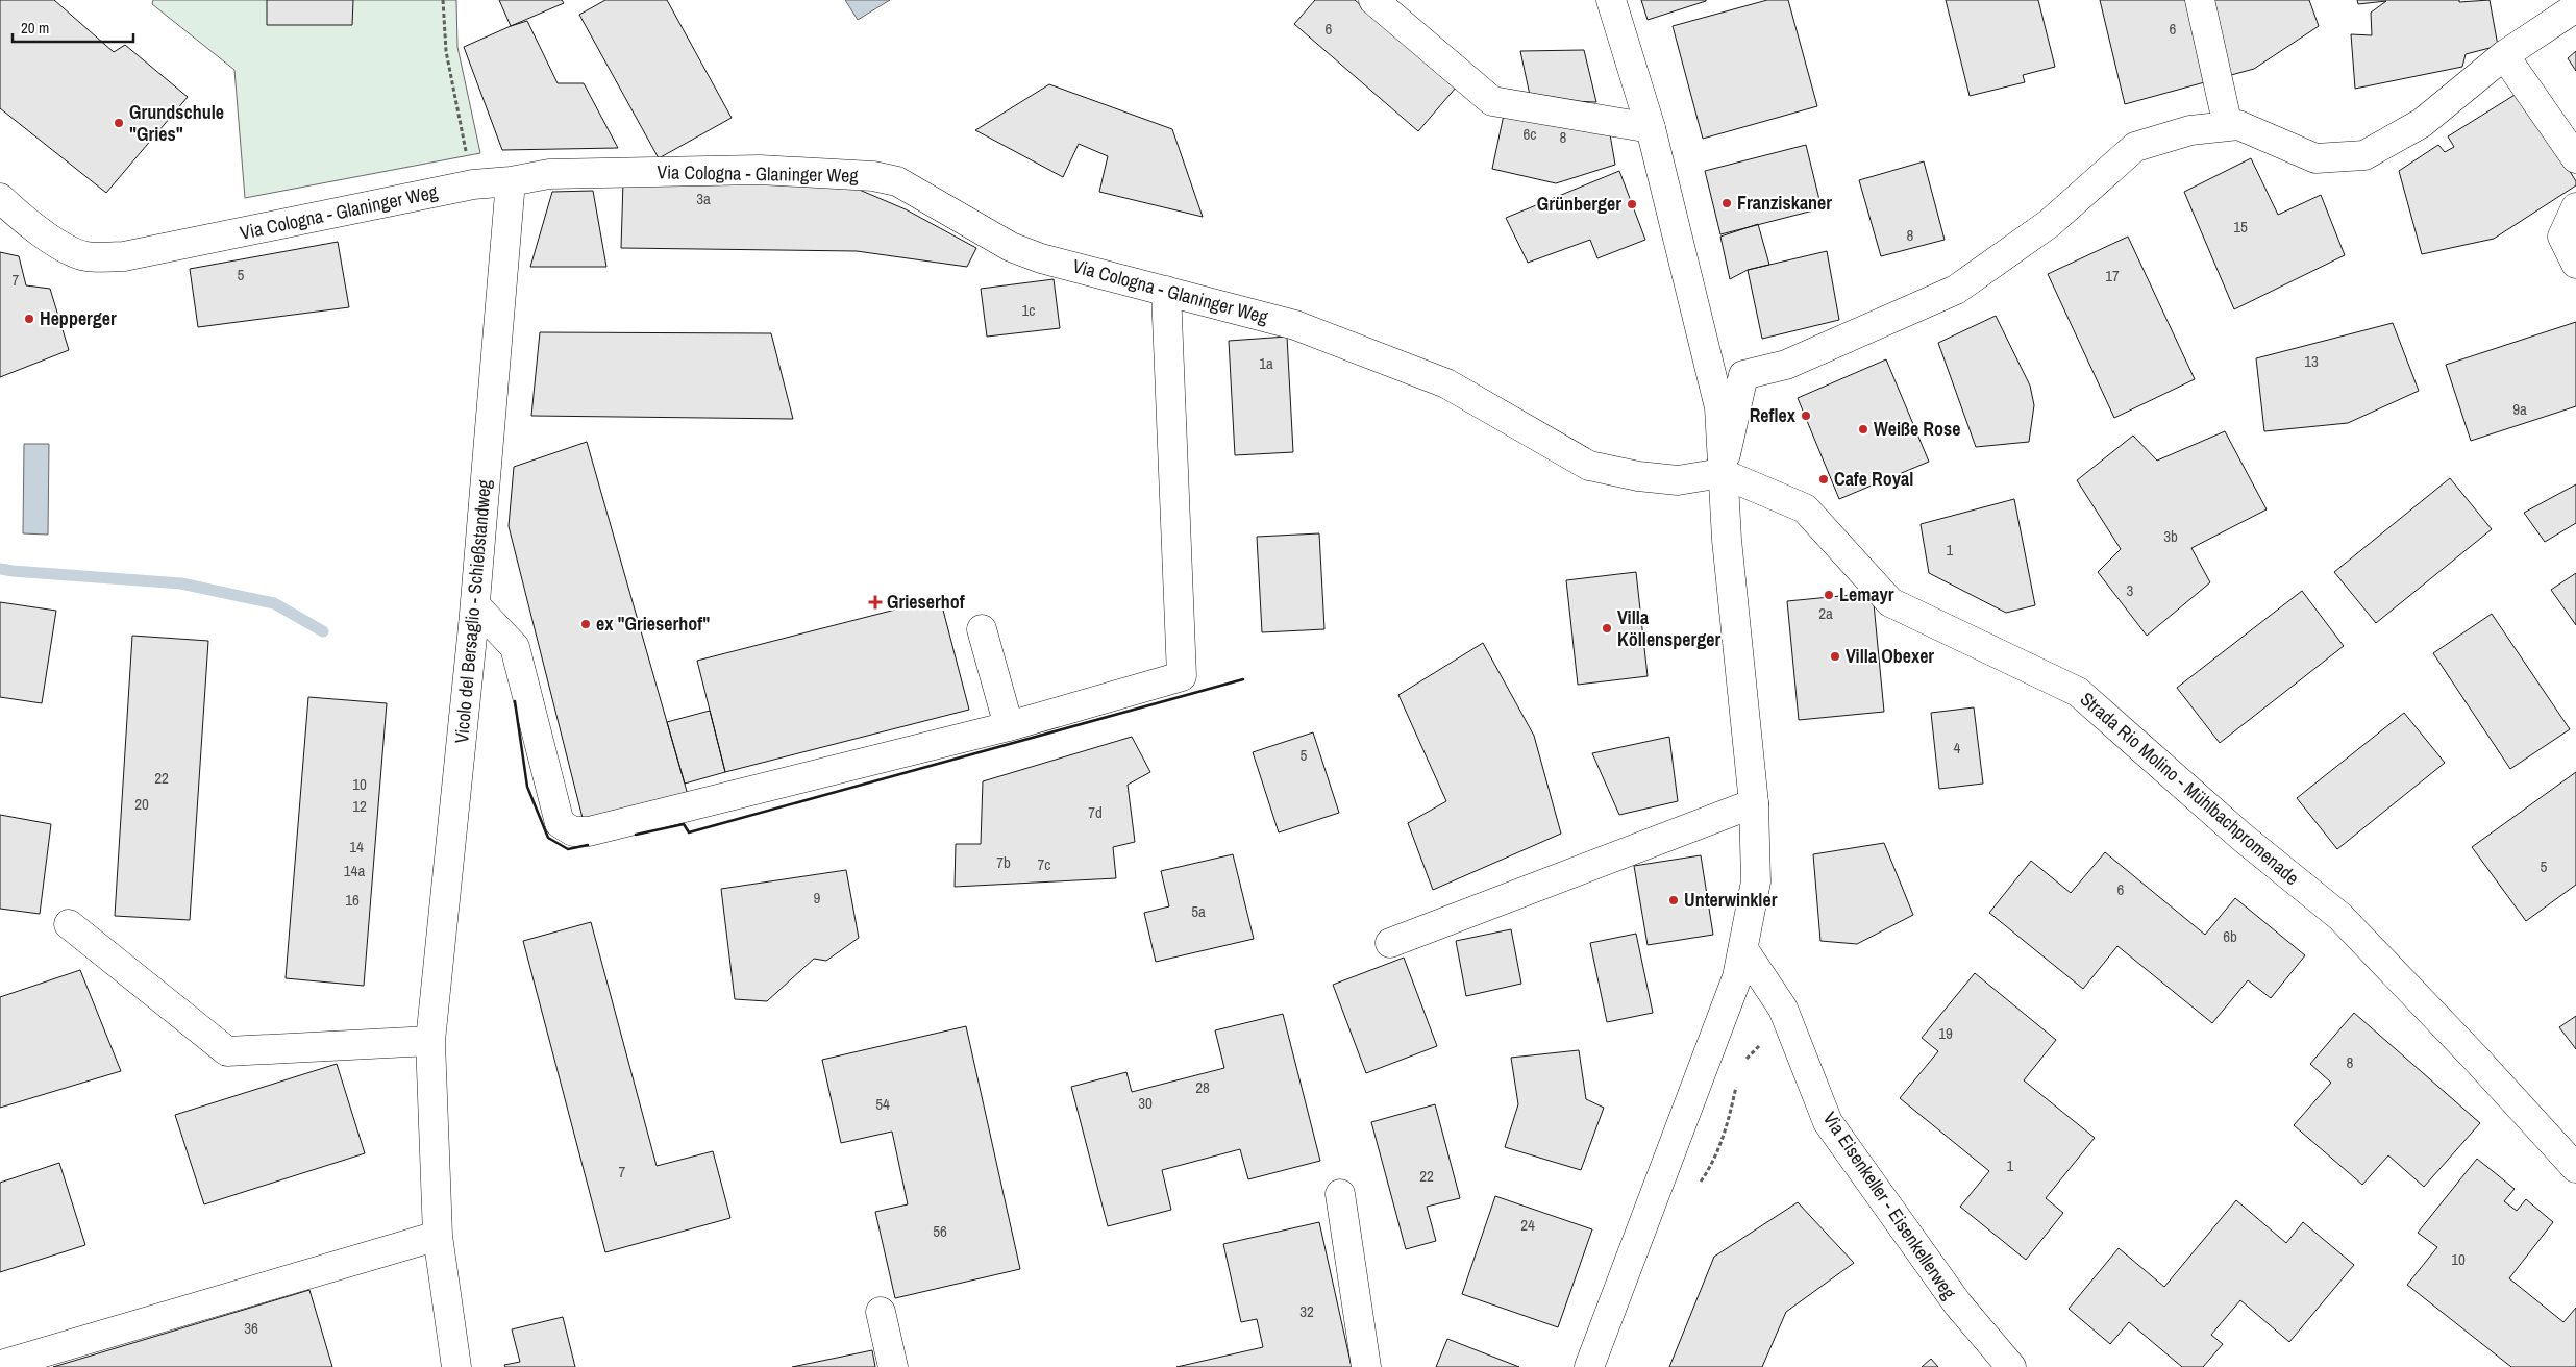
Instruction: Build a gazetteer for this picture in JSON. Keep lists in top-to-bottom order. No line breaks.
{"streets":{"street":["Via Cologna - Glaninger Weg","Vicolo del Bersaglio - Schießstandweg","Strada Rio Molino - Mühlbachpromenade","Via Eisenkeller - Eisenkellerweg"]},"crossings":[["Via Cologna - Glaninger Weg","Vicolo del Bersaglio - Schießstandweg"],["Via Cologna - Glaninger Weg","Strada Rio Molino - Mühlbachpromenade"]],"places":{"other":["Grundschule \"Gries\"","Franziskaner","Grünberger","Hepperger","Reflex","Weiße Rose","Cafe Royal","Lemayr","ex \"Grieserhof\"","Villa Köllensperger","Villa Obexer","Unterwinkler"],"health":["Grieserhof"]},"house_numbers":["6","6","6c","8","3a","15","8","5","17","7","1c","13","1a","9a","3b","1","3","2a","4","5","22","10","20","12","7d","14","7b","7c","5","14a","6","9","16","5a","6b","19","8","28","30","54","1","7","22","24","56","10","32","36"],"scale_bar":"20 m"}
